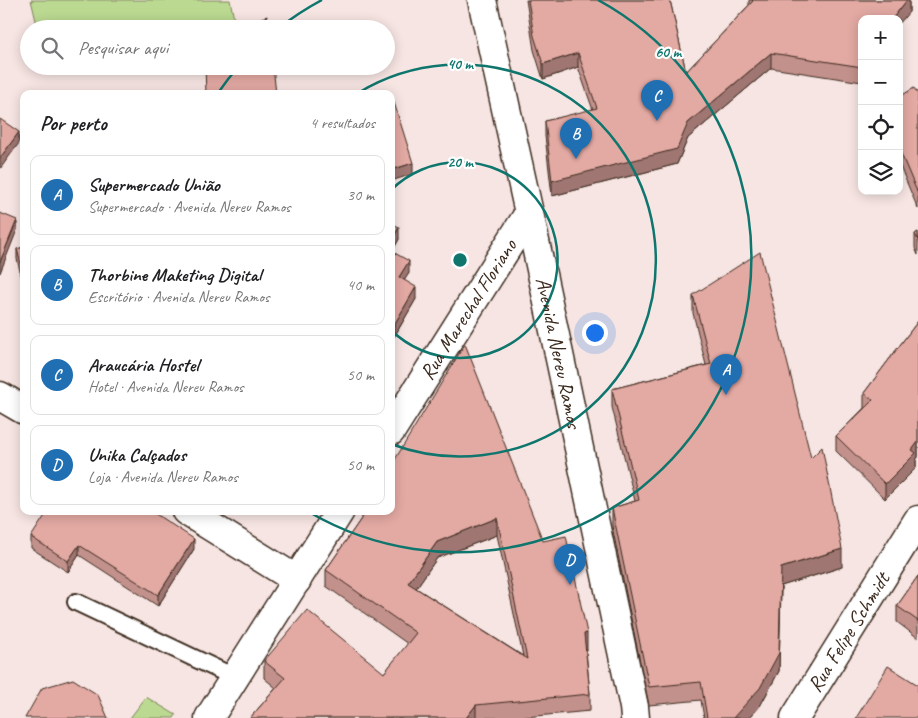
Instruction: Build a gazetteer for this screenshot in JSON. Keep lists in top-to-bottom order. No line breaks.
{"streets":{"street":["Rua Marechal Floriano","Avenida Nereu Ramos","Rua Felipe Schmidt"]},"crossings":[["Rua Marechal Floriano","Avenida Nereu Ramos"]],"page":{"map_buttons":["+","−"],"search":"Pesquisar aqui","pins":["C","B","A","D"],"heading":["Por perto","4 resultados"],"list":[{"mark":"A","name":"Supermercado União","note":"Supermercado · Avenida Nereu Ramos","value":"30 m"},{"mark":"B","name":"Thorbine Maketing Digital","note":"Escritório · Avenida Nereu Ramos","value":"40 m"},{"mark":"C","name":"Araucária Hostel","note":"Hotel · Avenida Nereu Ramos","value":"50 m"},{"mark":"D","name":"Unika Calçados","note":"Loja · Avenida Nereu Ramos","value":"50 m"}]},"rings":["60 m","40 m","20 m"]}
